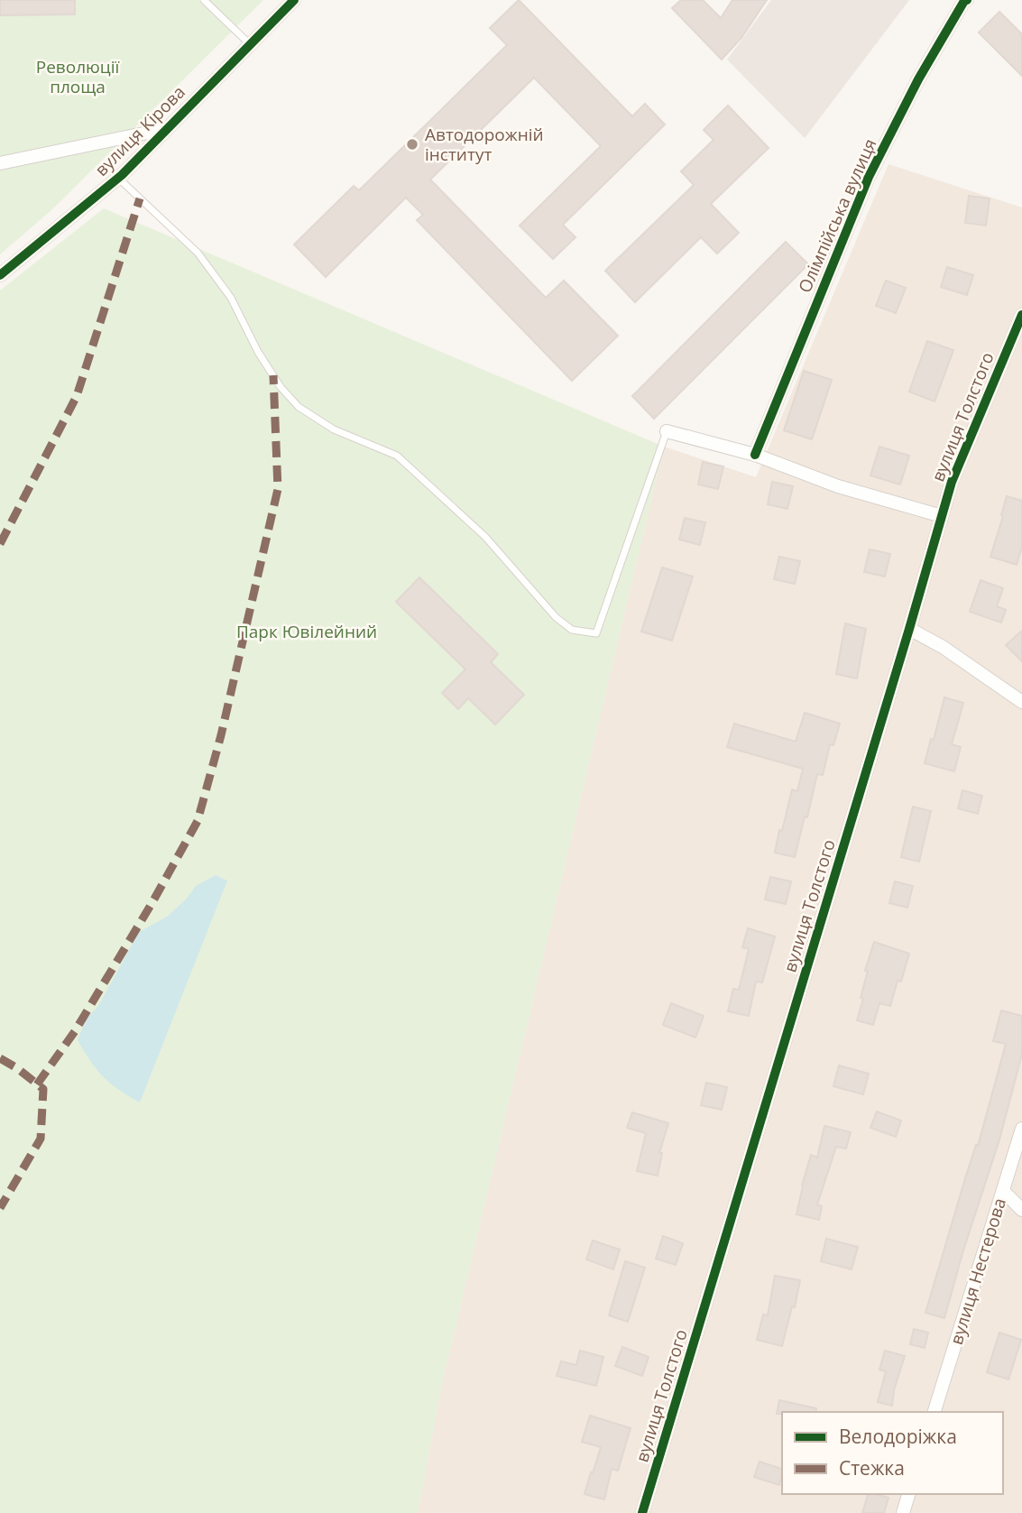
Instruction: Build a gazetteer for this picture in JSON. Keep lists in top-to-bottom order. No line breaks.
{"streets":{"street":["вулиця Кірова","Олімпійська вулиця","вулиця Толстого","вулиця Нестерова"]},"parks":["Революції площа","Парк Ювілейний"],"places":["Автодорожній інститут"],"legend":["Велодоріжка","Стежка"]}
